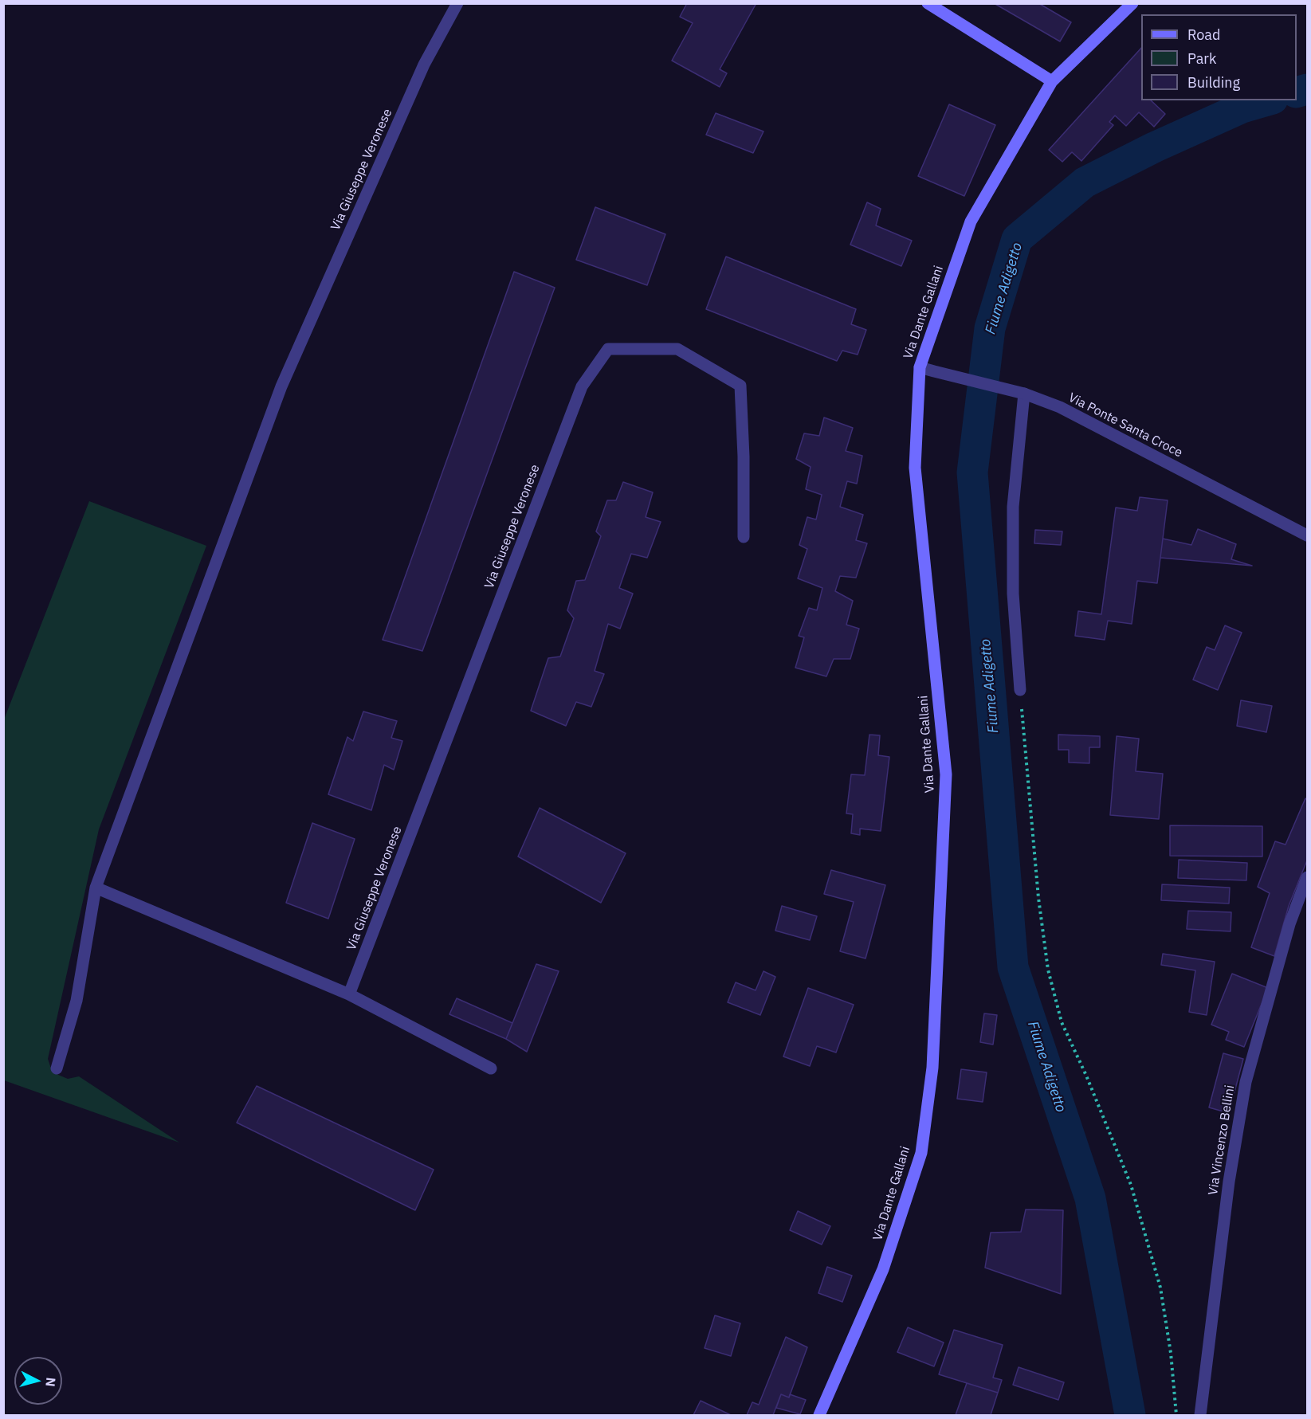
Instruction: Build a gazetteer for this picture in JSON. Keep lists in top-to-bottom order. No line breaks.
{"streets":{"street":["Via Giuseppe Veronese","Via Dante Gallani","Via Ponte Santa Croce","Via Vincenzo Bellini"]},"crossings":[["Via Dante Gallani","Via Ponte Santa Croce"]],"water":["Fiume Adigetto"],"legend":["Road","Park","Building"],"north":"right"}
